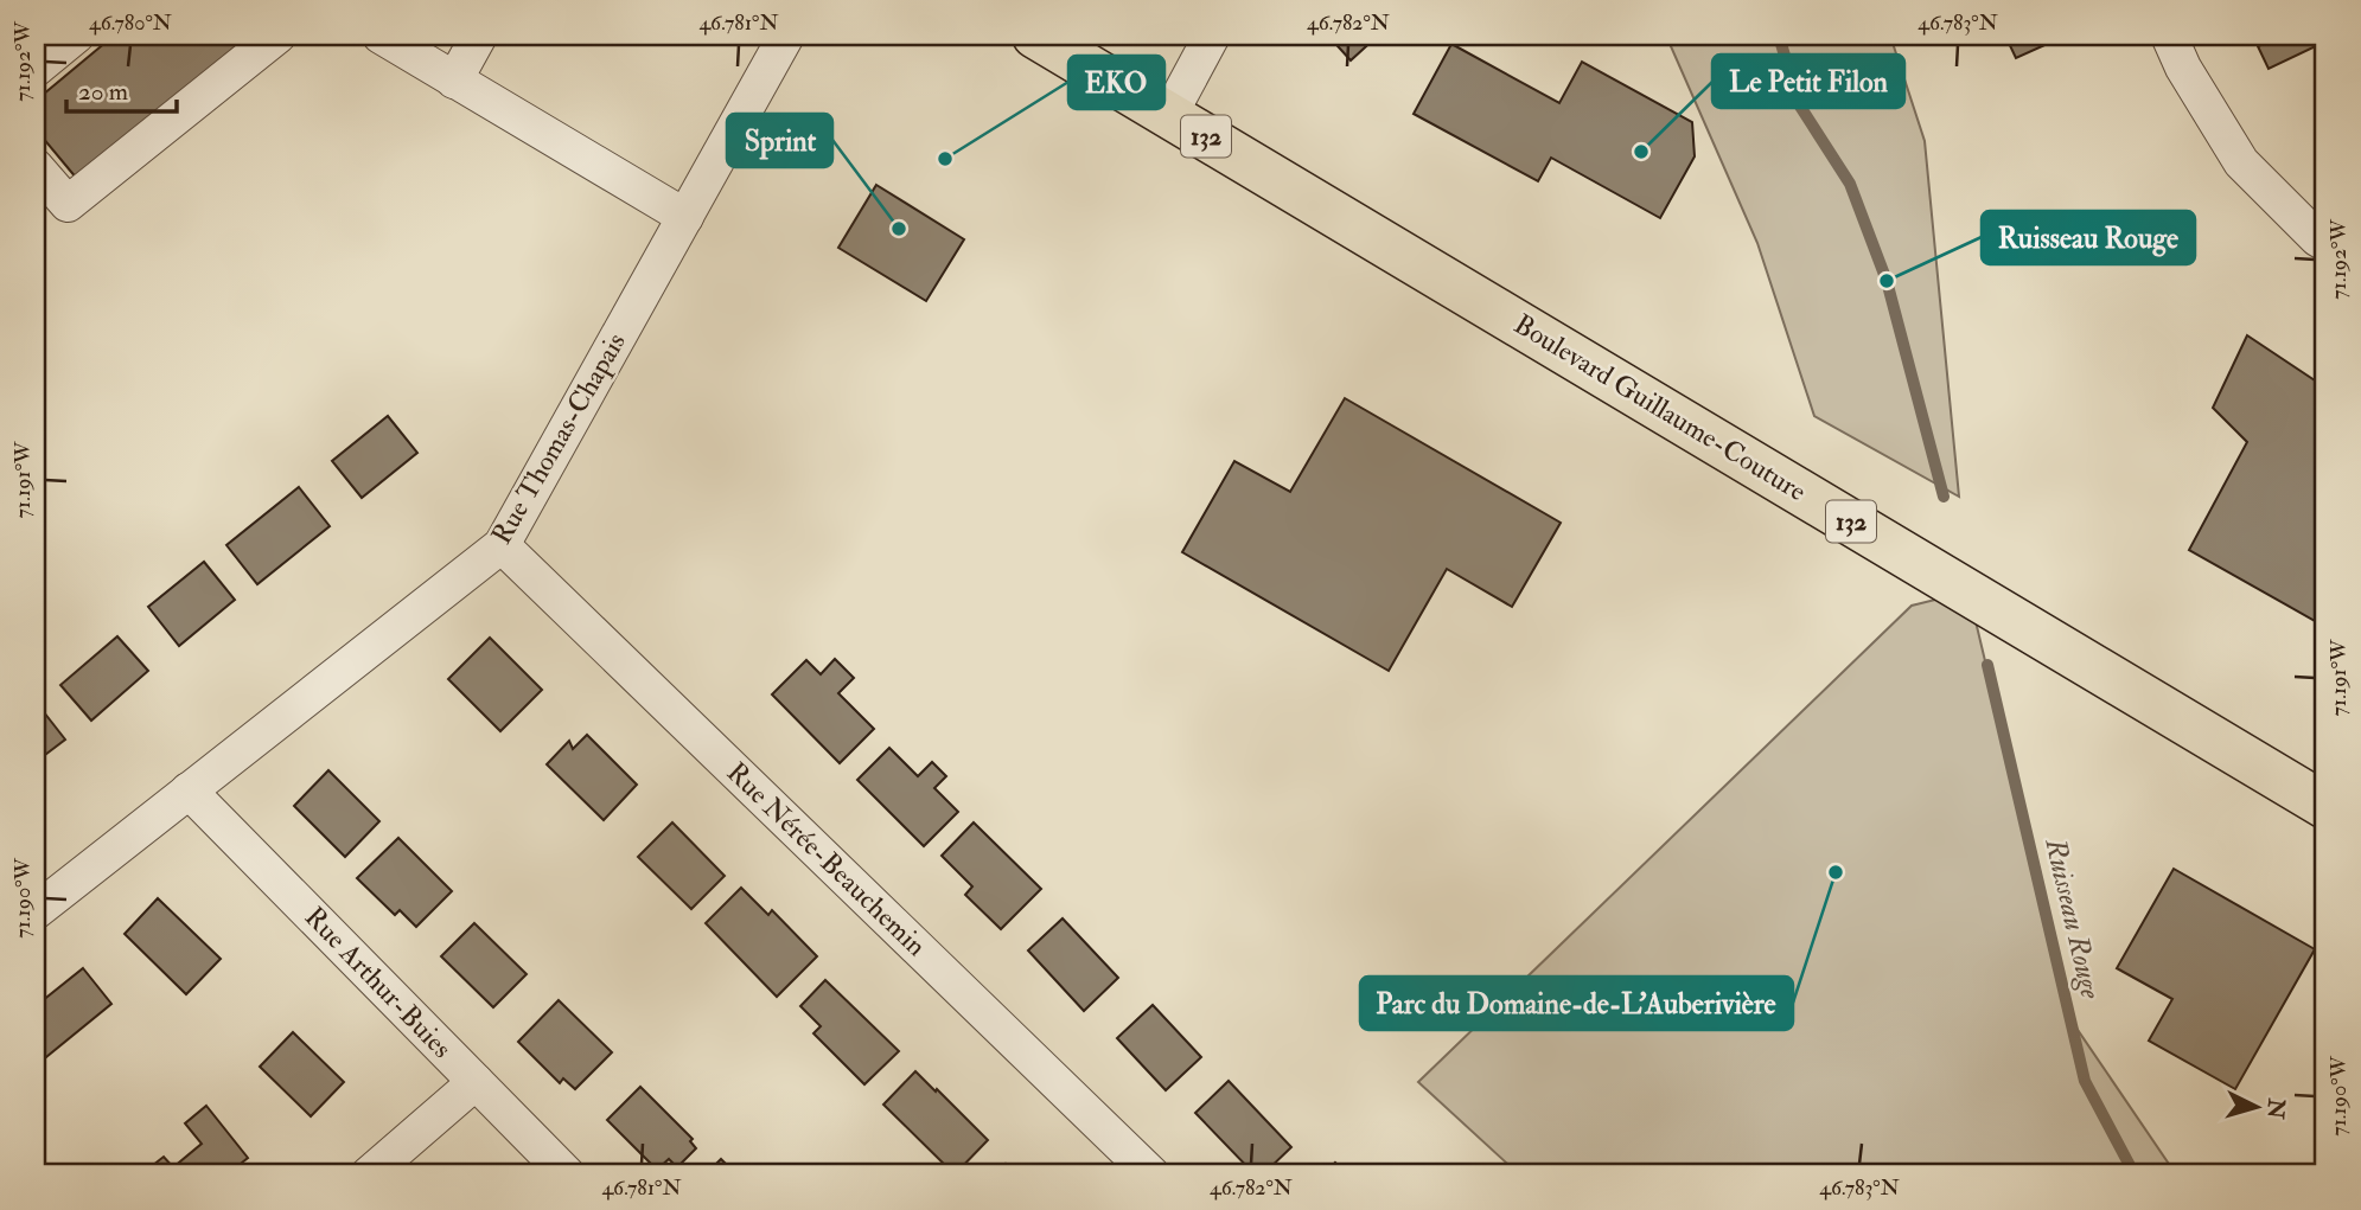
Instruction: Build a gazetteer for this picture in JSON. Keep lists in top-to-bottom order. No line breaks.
{"streets":{"main road":["132","Boulevard Guillaume-Couture"],"street":["Rue Thomas-Chapais","Rue Nérée-Beauchemin","Rue Arthur-Buies"]},"crossings":[["Rue Thomas-Chapais","Rue Nérée-Beauchemin"],["Rue Thomas-Chapais","Rue Arthur-Buies"]],"water":["Ruisseau Rouge"],"places":["Le Petit Filon","EKO","Sprint","Ruisseau Rouge","Parc du Domaine-de-L'Auberivière"],"scale_bar":"20 m","north":"right","coordinates":["46.780°N","46.781°N","46.782°N","46.783°N","71.192°W","71.191°W","71.190°W"]}
